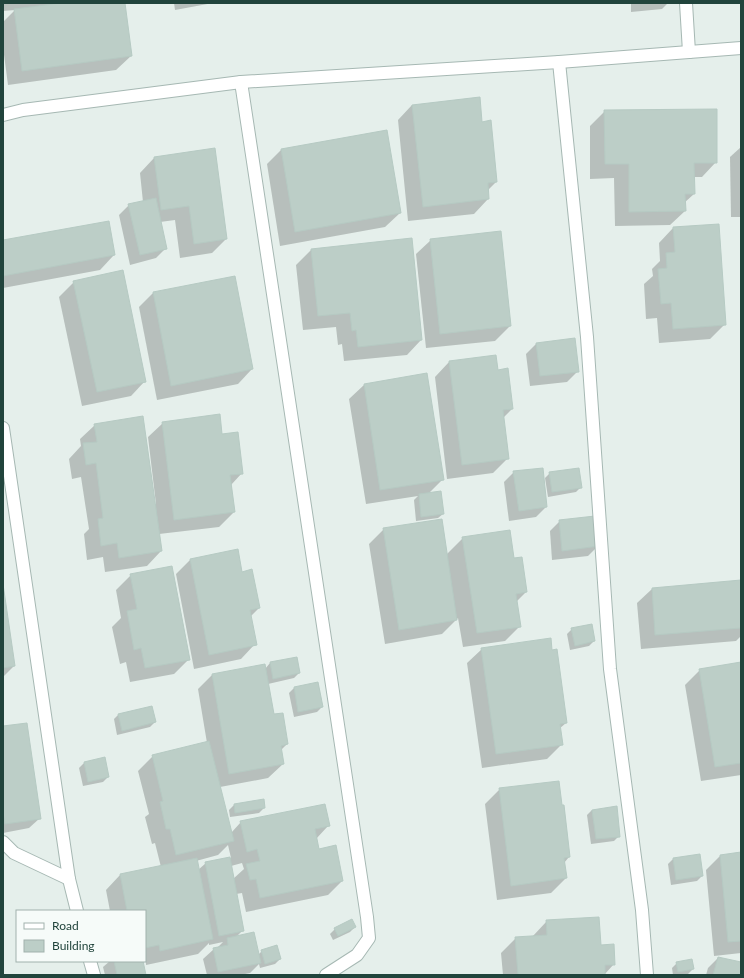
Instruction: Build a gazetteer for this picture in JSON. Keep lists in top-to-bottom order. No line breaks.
{"legend":["Road","Building"]}
